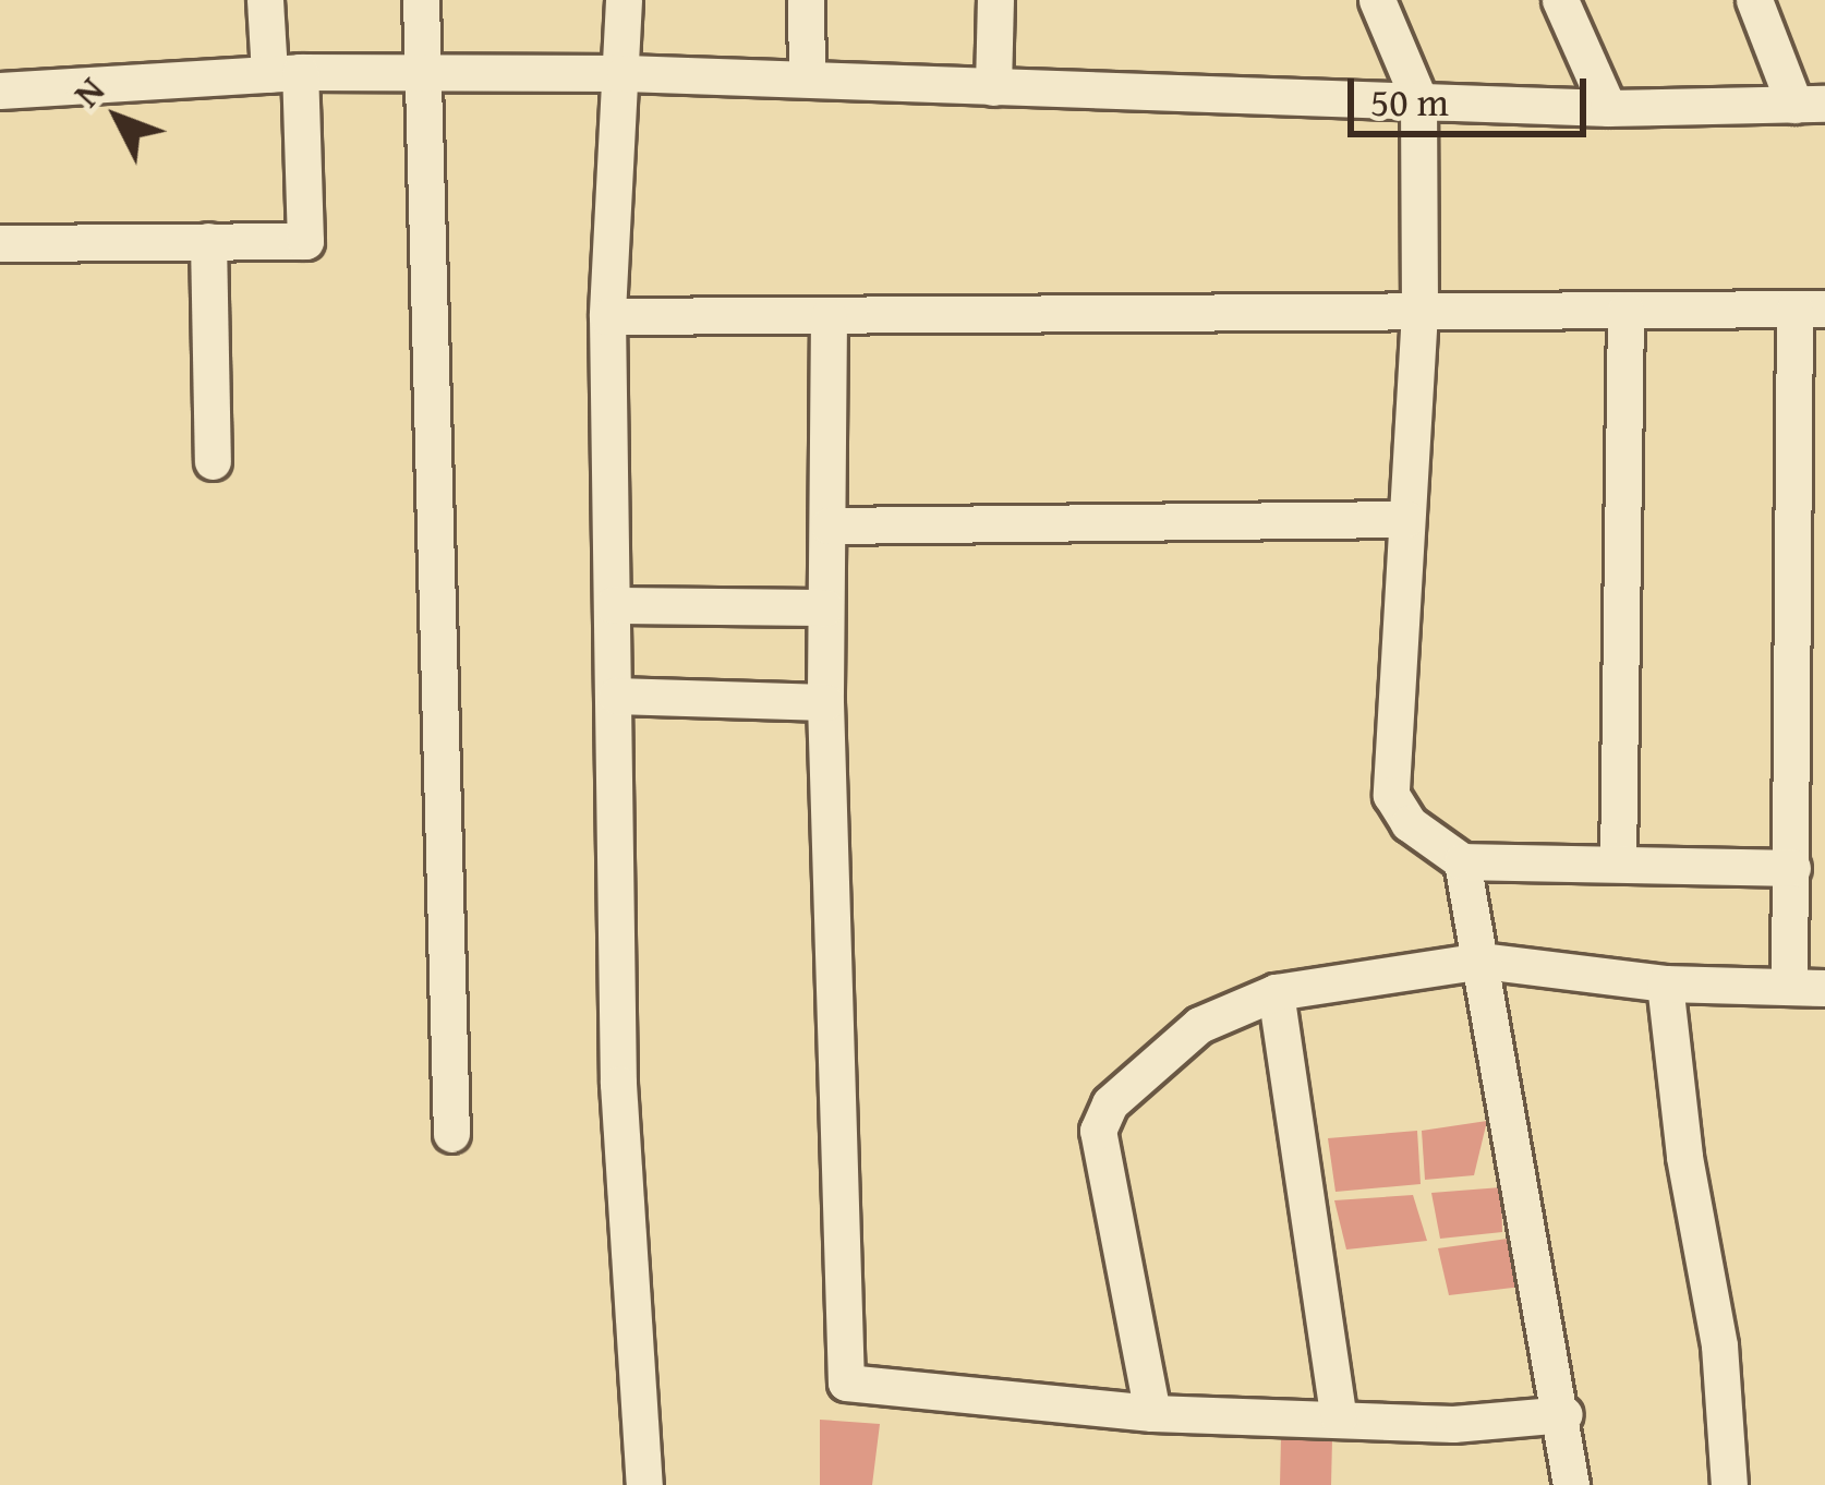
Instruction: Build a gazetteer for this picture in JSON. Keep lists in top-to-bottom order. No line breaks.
{"scale_bar":"50 m","north":"top left"}
